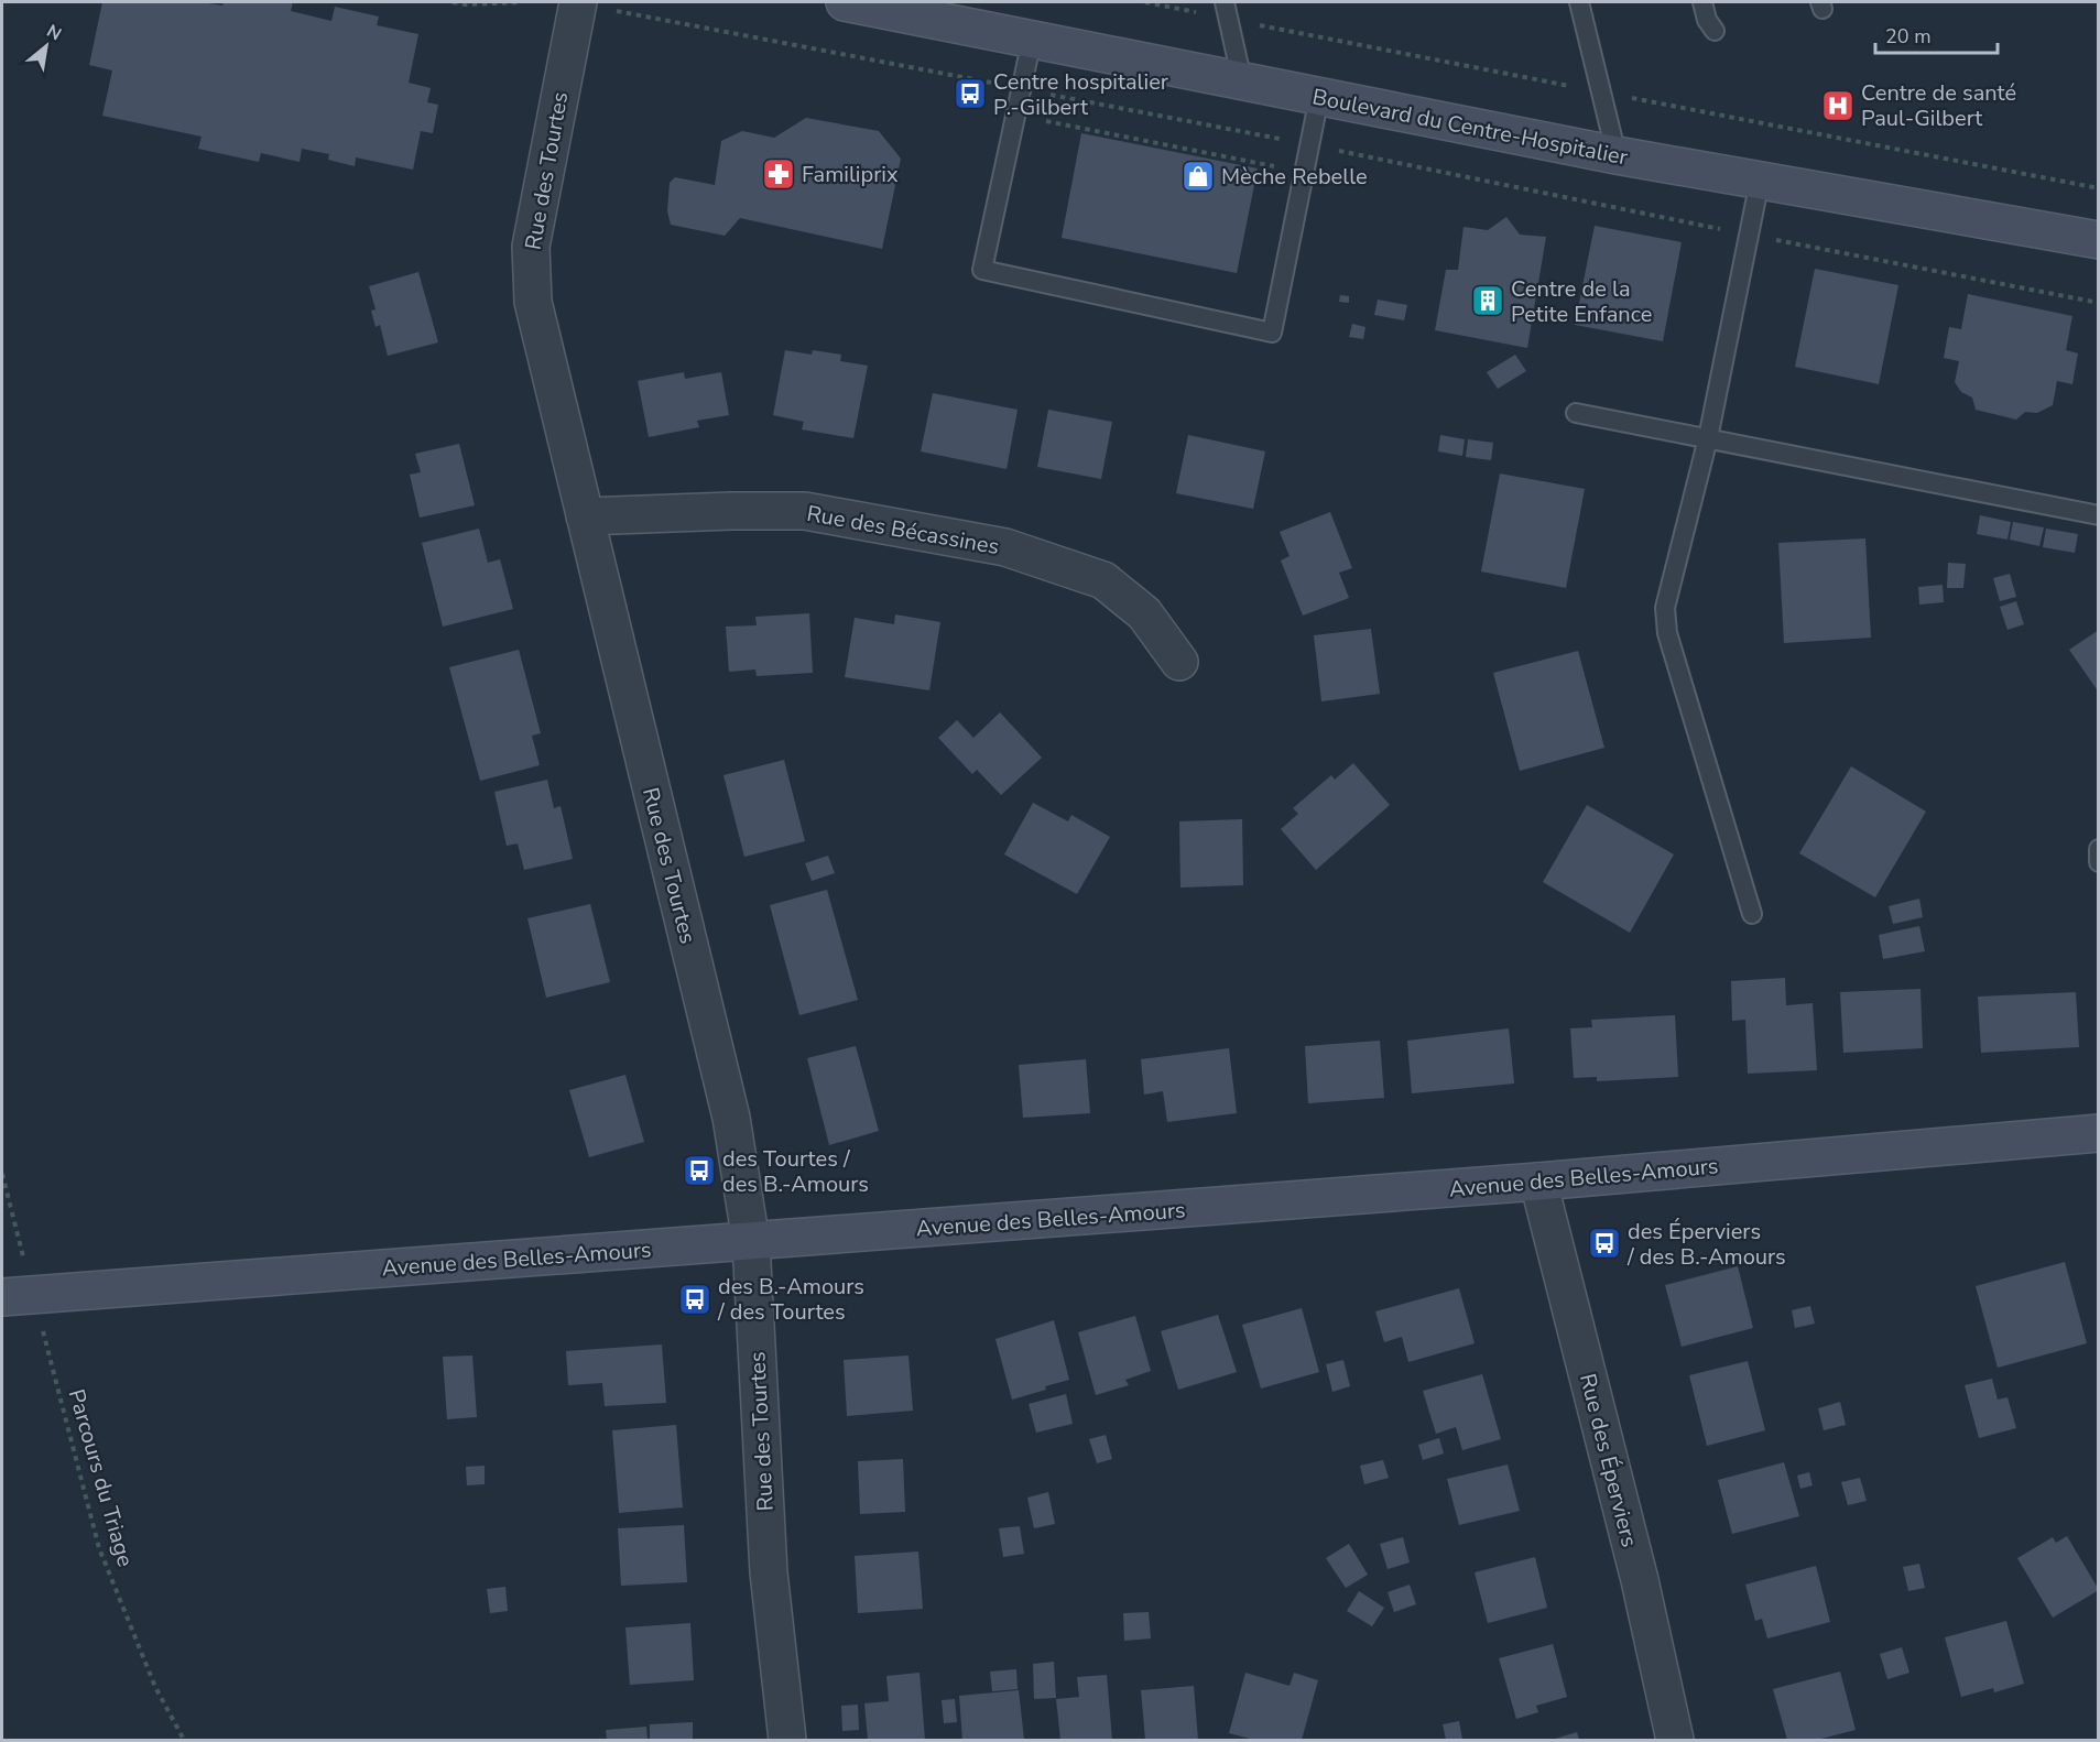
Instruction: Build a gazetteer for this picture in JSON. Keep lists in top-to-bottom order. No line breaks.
{"streets":{"street":["Boulevard du Centre-Hospitalier","Rue des Tourtes","Rue des Bécassines","Avenue des Belles-Amours","Rue des Éperviers"],"path":["Parcours du Triage"]},"crossings":[["Rue des Tourtes","Rue des Bécassines"],["Rue des Tourtes","Avenue des Belles-Amours"],["Avenue des Belles-Amours","Rue des Éperviers"]],"places":{"bus stop":["Centre hospitalier P.-Gilbert","des Tourtes / des B.-Amours","des Éperviers / des B.-Amours","des B.-Amours / des Tourtes"],"hospital":["Centre de santé Paul-Gilbert"],"pharmacy":["Familiprix"],"shop":["Mèche Rebelle"],"building":["Centre de la Petite Enfance"]},"scale_bar":"20 m","north":"top right"}
